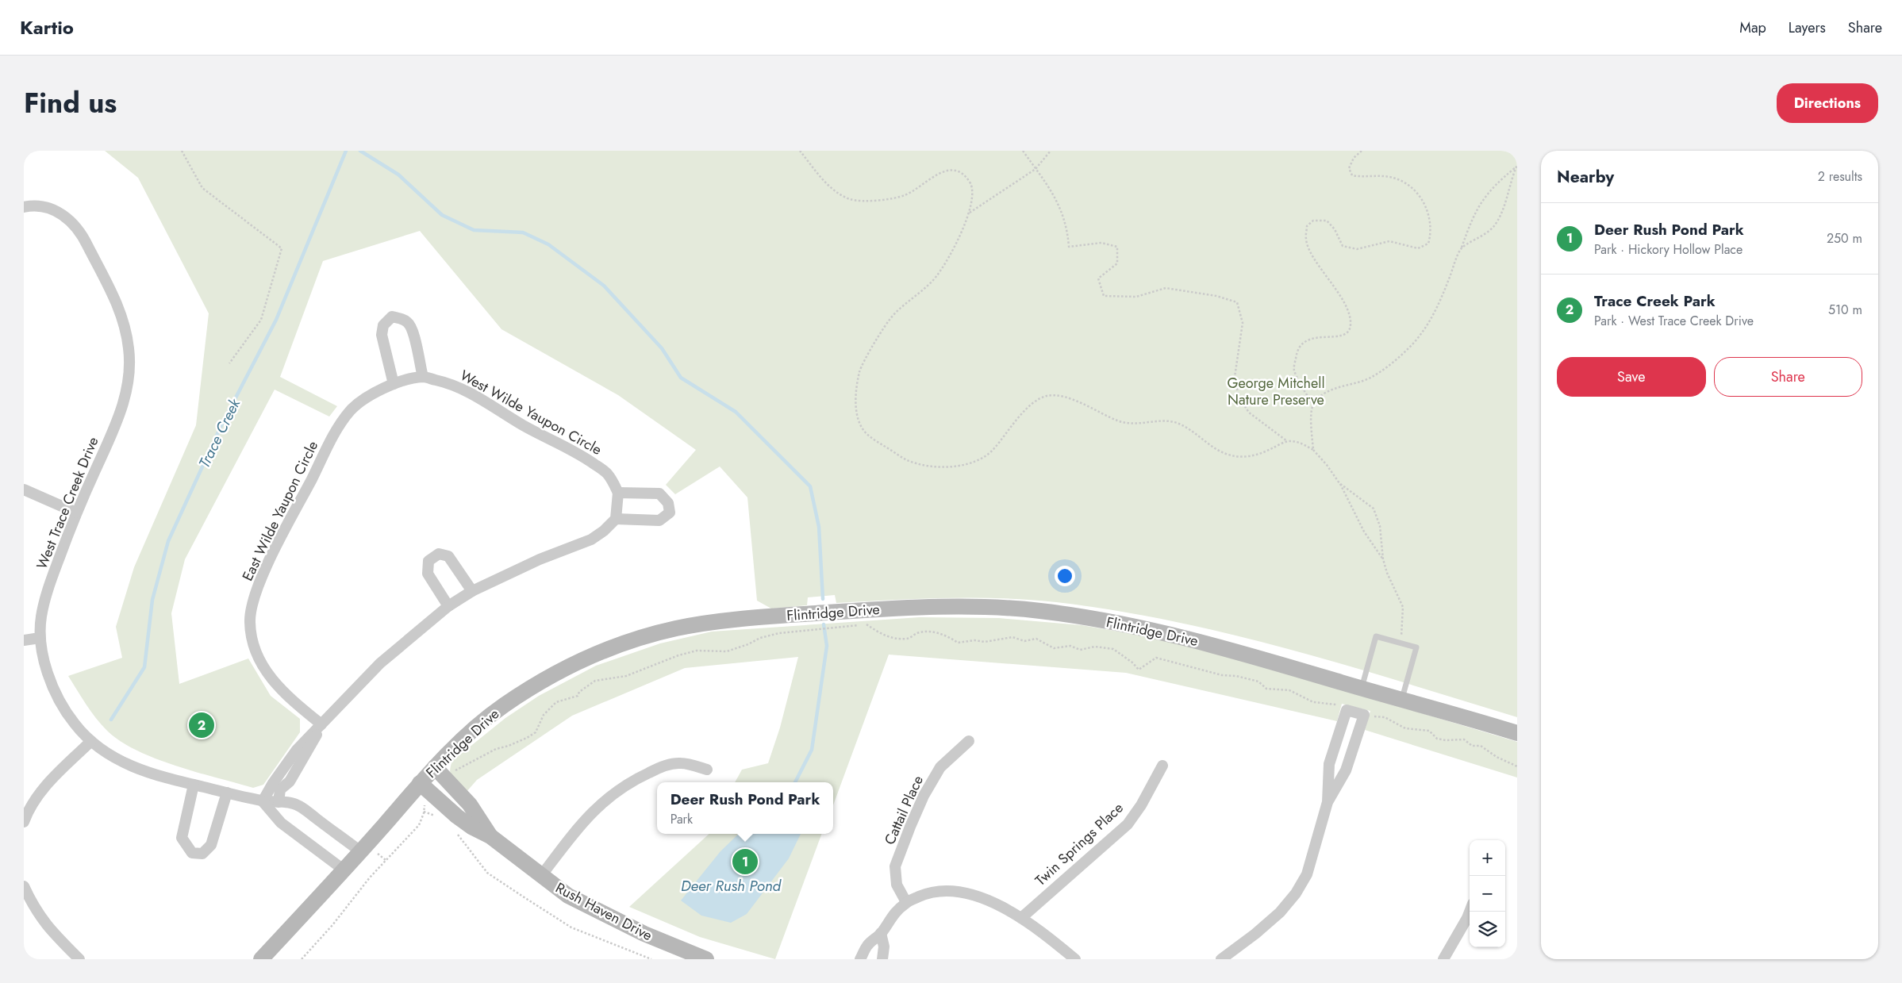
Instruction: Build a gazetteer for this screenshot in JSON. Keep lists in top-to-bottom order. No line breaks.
{"streets":{"street":["West Wilde Yaupon Circle","West Trace Creek Drive","East Wilde Yaupon Circle","Flintridge Drive","Cattail Place","Twin Springs Place","Rush Haven Drive"]},"crossings":[["West Wilde Yaupon Circle","East Wilde Yaupon Circle"],["West Trace Creek Drive","Flintridge Drive"],["Flintridge Drive","Rush Haven Drive"]],"water":["Trace Creek","Deer Rush Pond"],"parks":["George Mitchell Nature Preserve"],"page":{"header":"Kartio","nav":["Map","Layers","Share"],"title":"Find us","buttons":["Directions",["Save","Share"]],"heading":["Nearby","2 results"],"list":[{"mark":"1","name":"Deer Rush Pond Park","note":"Park · Hickory Hollow Place","value":"250 m"},{"mark":"2","name":"Trace Creek Park","note":"Park · West Trace Creek Drive","value":"510 m"}],"pins":["2","1"],"popup":["Deer Rush Pond Park","Park"],"map_buttons":["+","−"]}}
